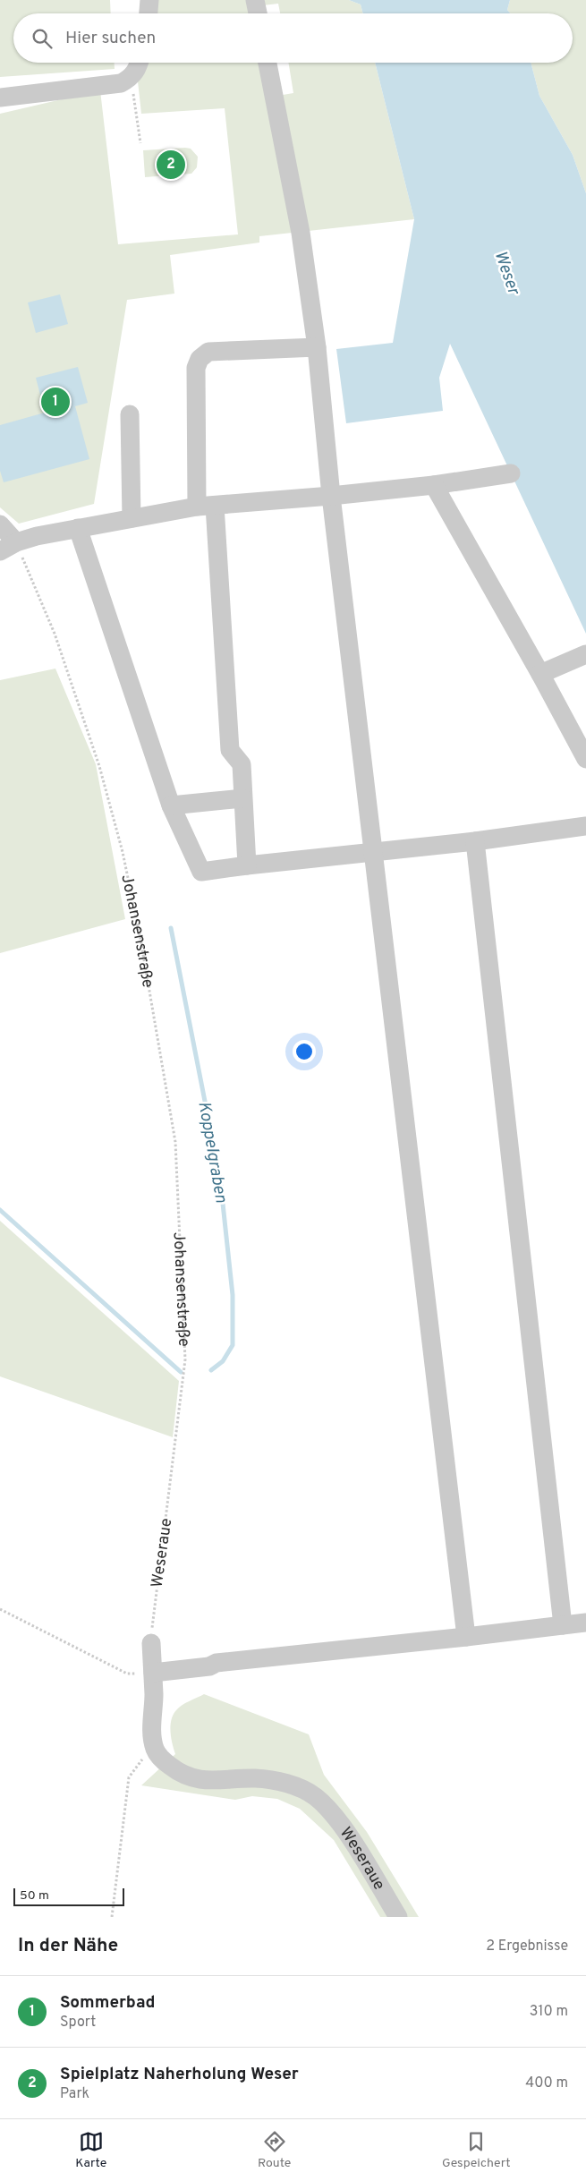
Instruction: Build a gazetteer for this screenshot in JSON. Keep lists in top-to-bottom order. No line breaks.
{"streets":{"street":["Weseraue"],"path":["Johansenstraße"]},"crossings":[["Johansenstraße","Weseraue"]],"water":["Weser","Koppelgraben"],"scale_bar":"50 m","page":{"search":"Hier suchen","pins":["2","1"],"scale":"50 m","heading":["In der Nähe","2 Ergebnisse"],"list":[{"mark":"1","name":"Sommerbad","note":"Sport","value":"310 m"},{"mark":"2","name":"Spielplatz Naherholung Weser","note":"Park","value":"400 m"}],"nav":["Karte","Route","Gespeichert"]}}
